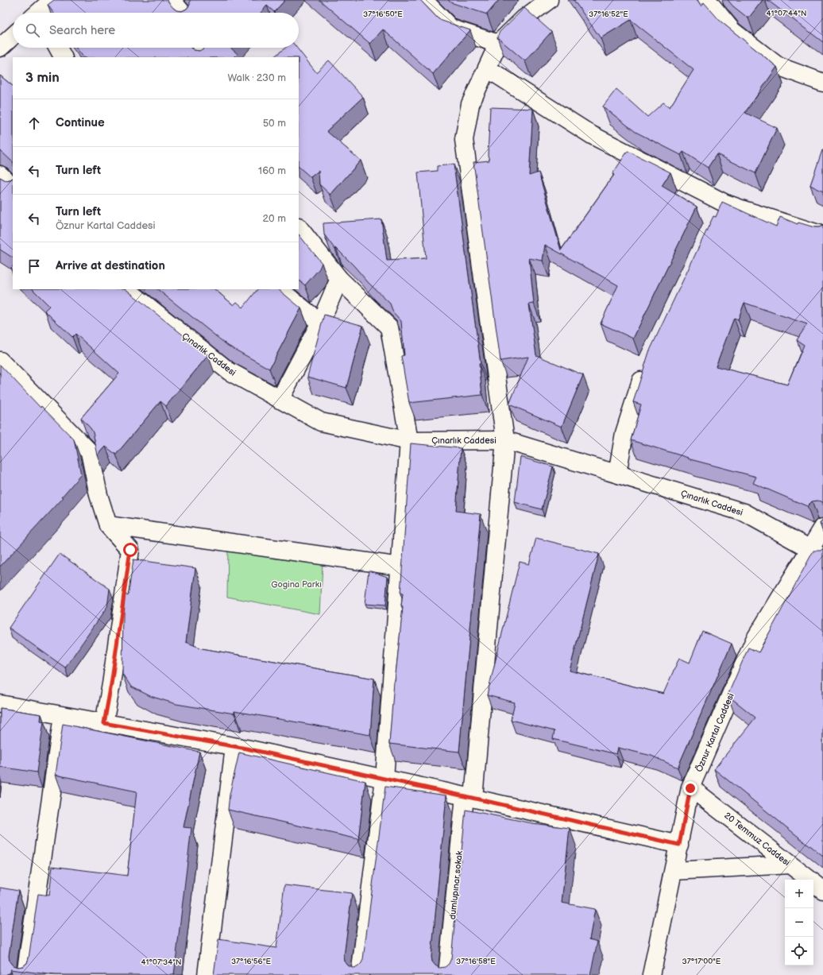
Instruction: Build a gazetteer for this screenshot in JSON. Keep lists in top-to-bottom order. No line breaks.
{"streets":{"street":["Çınarlık Caddesi","Öznur Kartal Caddesi","20 Temmuz Caddesi","dumlupınar sokak"]},"crossings":[["Çınarlık Caddesi","Öznur Kartal Caddesi"],["Çınarlık Caddesi","dumlupınar sokak"],["Öznur Kartal Caddesi","20 Temmuz Caddesi"]],"parks":["Gogina Parkı"],"page":{"search":"Search here","heading":["3 min","Walk · 230 m"],"list":[["Continue","50 m"],["Turn left","160 m"],["Turn left","Öznur Kartal Caddesi","20 m"],"Arrive at destination"],"map_buttons":["+","−"]},"coordinates":["41°07'44\"N","37°16'50\"E","37°16'52\"E","37°16'56\"E","37°16'58\"E","37°17'00\"E","41°07'34\"N"]}
